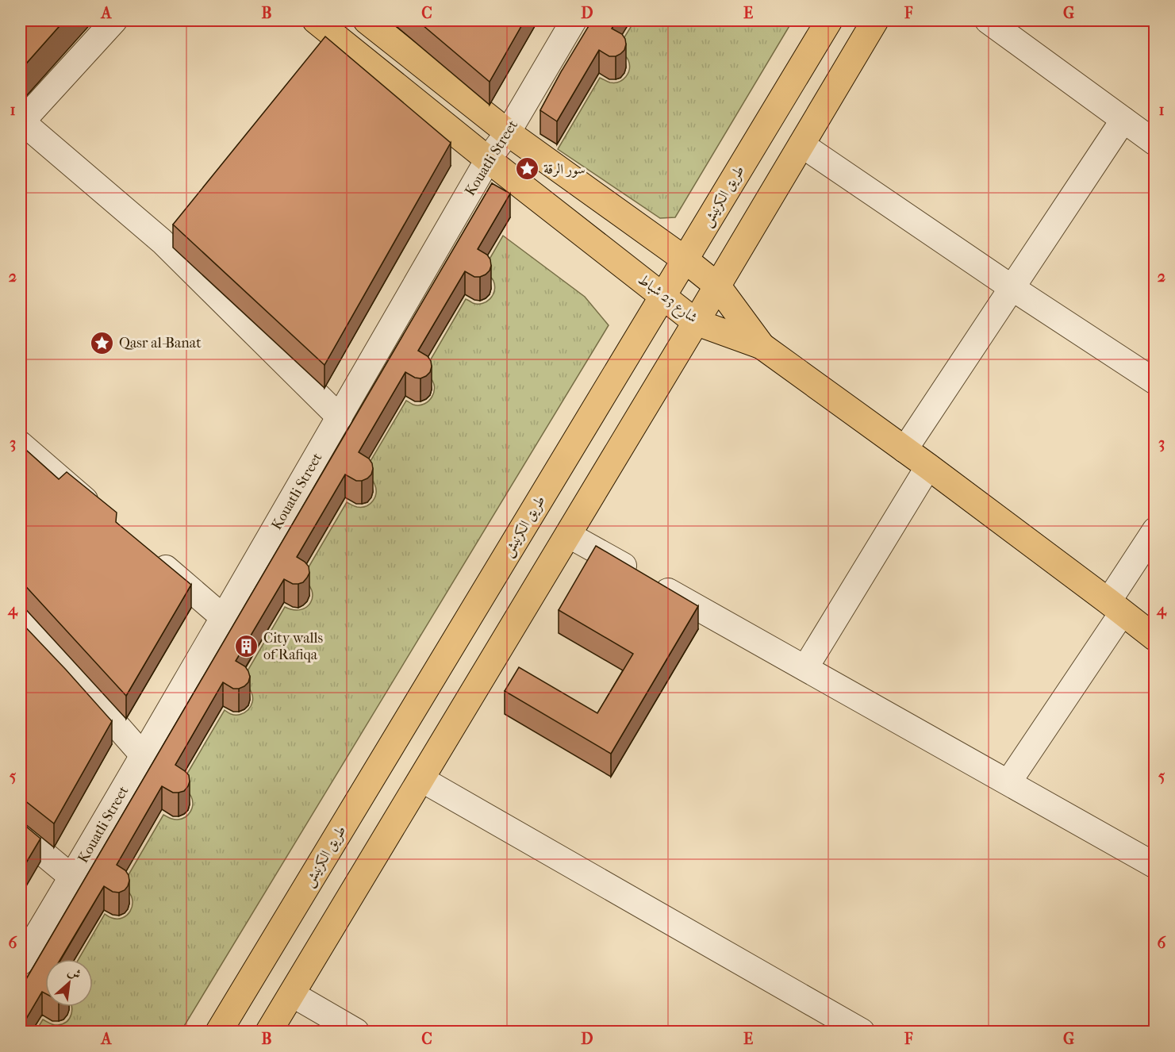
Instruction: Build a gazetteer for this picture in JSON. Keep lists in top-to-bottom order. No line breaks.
{"streets":{"main road":["طريق الكرنيش","شارع 23 شباط"],"street":["Kouatli Street"]},"crossings":[["Kouatli Street","شارع 23 شباط"],["طريق الكرنيش","شارع 23 شباط"]],"places":{"place":["سور الرقة","Qasr al-Banat"],"building":["City walls of Rafiqa"]},"north":"top right","grid":{"columns":["A","B","C","D","E","F","G"],"rows":["1","2","3","4","5","6"]}}
